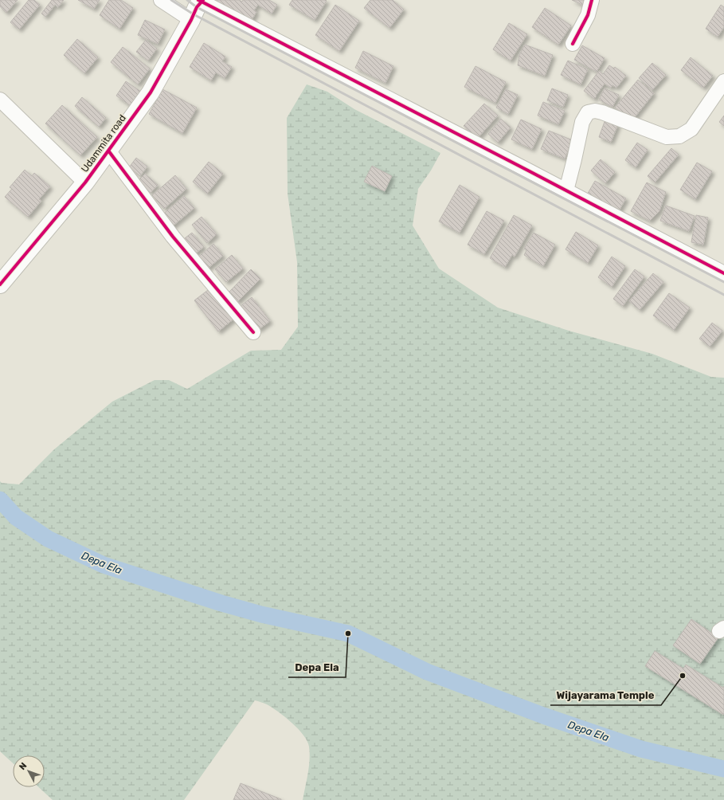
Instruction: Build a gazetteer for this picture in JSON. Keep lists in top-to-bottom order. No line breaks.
{"streets":{"street":["Udammita road"]},"water":["Depa Ela"],"places":["Depa Ela","Wijayarama Temple"],"north":"top left"}
